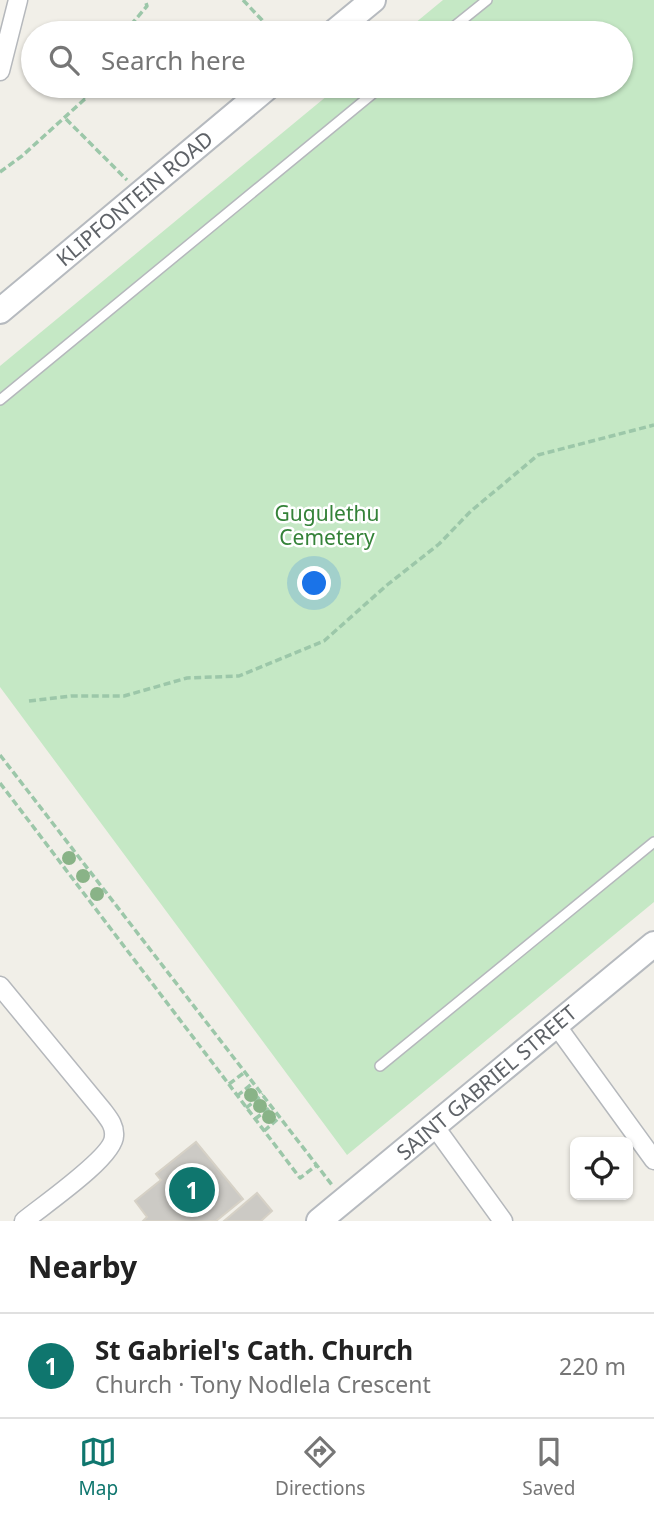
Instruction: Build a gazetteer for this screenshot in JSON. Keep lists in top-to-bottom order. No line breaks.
{"streets":{"street":["KLIPFONTEIN ROAD","SAINT GABRIEL STREET"]},"parks":["Gugulethu Cemetery"],"page":{"search":"Search here","pins":"1","heading":"Nearby","list":[{"mark":"1","name":"St Gabriel's Cath. Church","note":"Church · Tony Nodlela Crescent","value":"220 m"}],"nav":["Map","Directions","Saved"]}}
